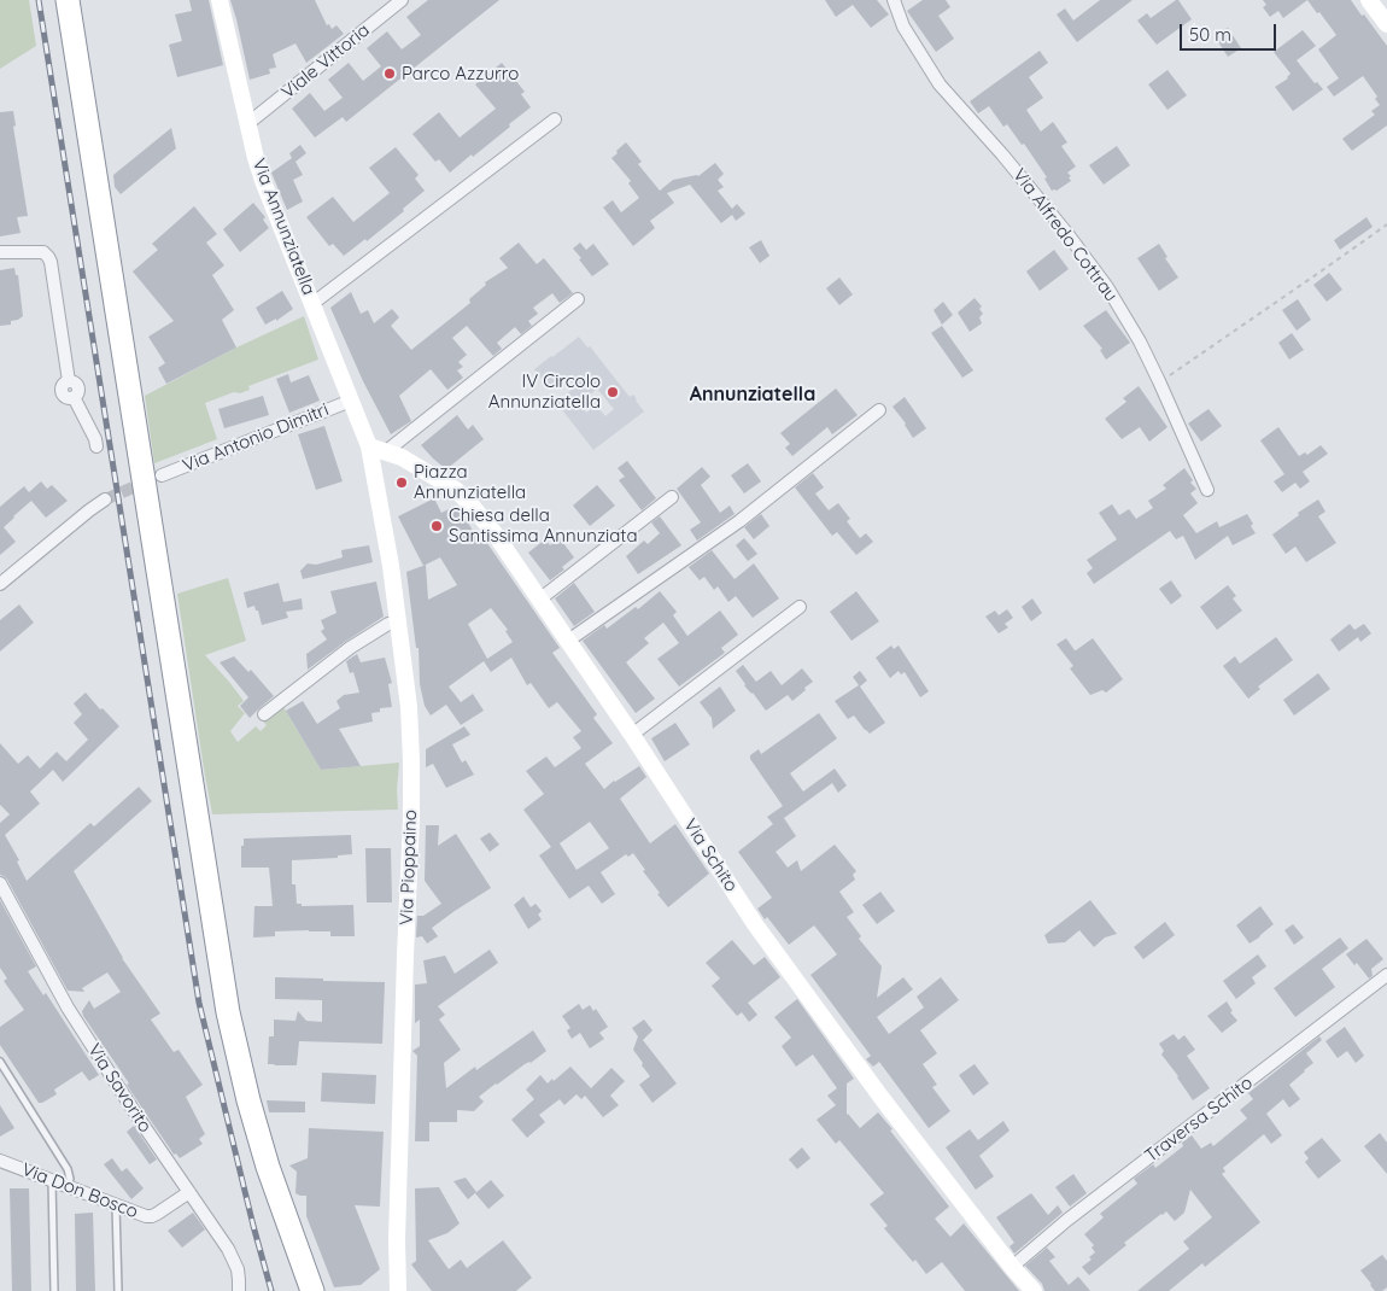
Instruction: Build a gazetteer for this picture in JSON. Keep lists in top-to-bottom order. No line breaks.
{"streets":{"main road":["Via Annunziatella","Via Schito","Via Pioppaino"],"street":["Viale Vittoria","Via Alfredo Cottrau","Via Antonio Dimitri","Via Savorito","Traversa Schito","Via Don Bosco"]},"crossings":[["Viale Vittoria","Via Annunziatella"],["Via Annunziatella","Via Antonio Dimitri"],["Via Annunziatella","Via Schito"],["Via Annunziatella","Via Pioppaino"],["Via Schito","Via Pioppaino"],["Via Schito","Traversa Schito"],["Via Savorito","Via Don Bosco"]],"districts":["Annunziatella"],"places":["Parco Azzurro","IV Circolo Annunziatella","Piazza Annunziatella","Chiesa della Santissima Annunziata"],"scale_bar":"50 m"}
